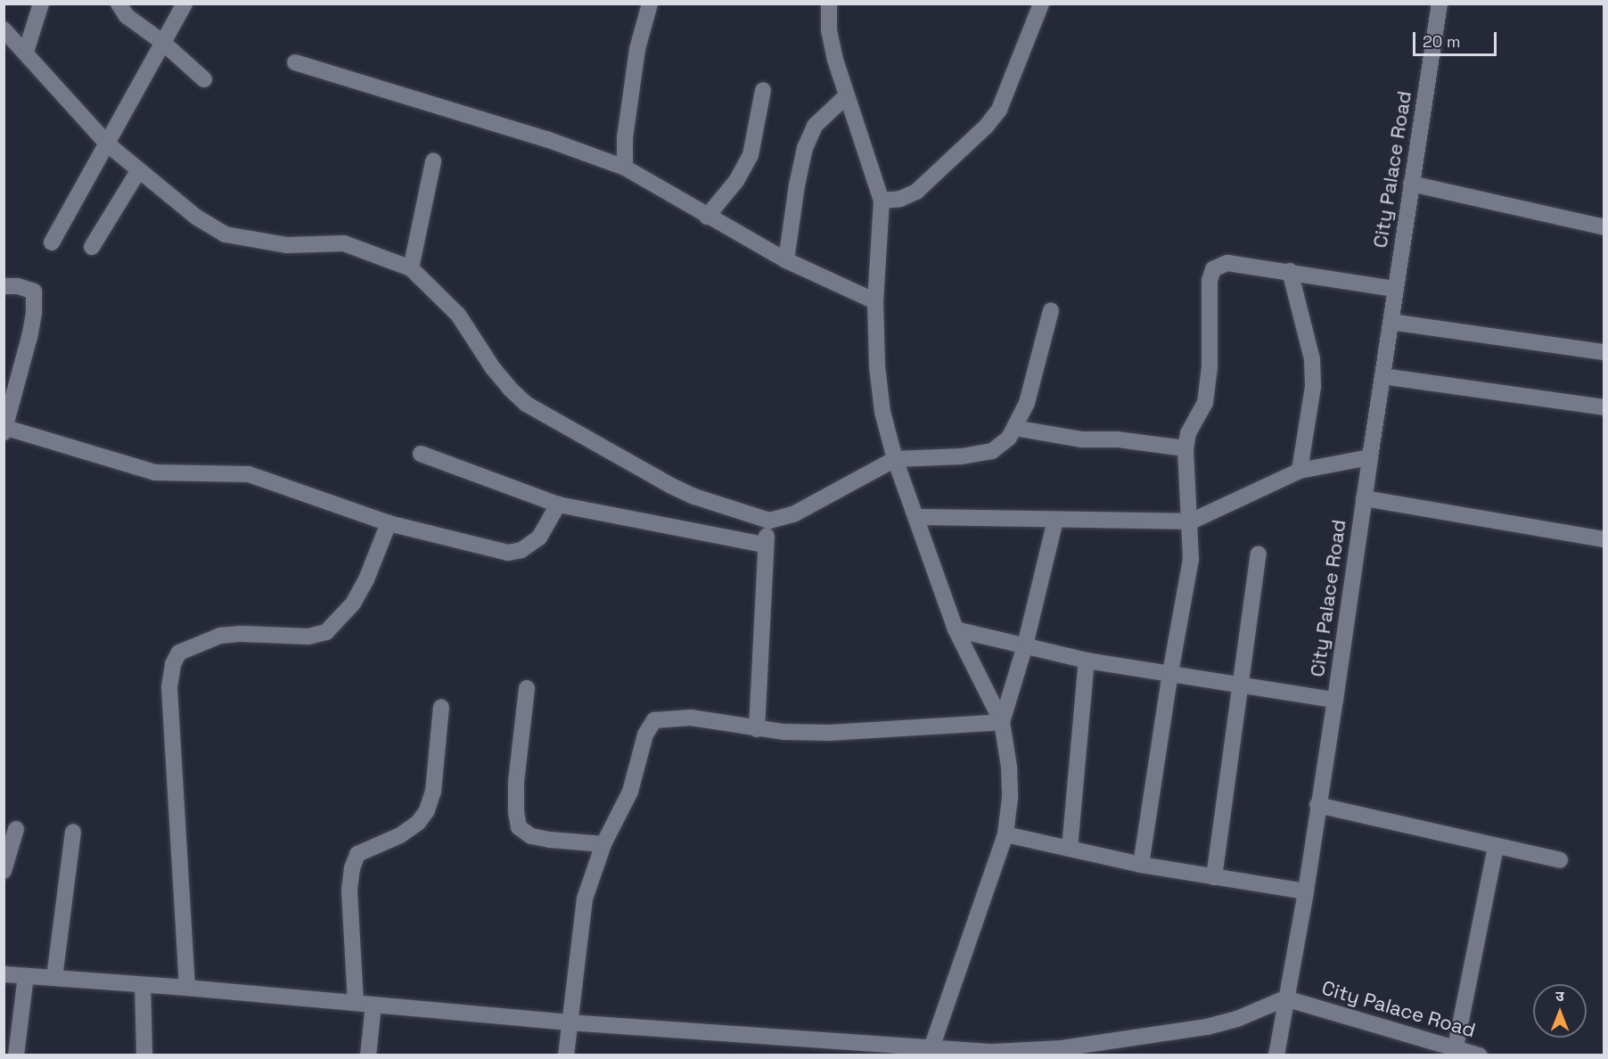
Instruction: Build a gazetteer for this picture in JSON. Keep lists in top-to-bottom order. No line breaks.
{"streets":{"street":["City Palace Road"]},"scale_bar":"20 m","north":"top"}
